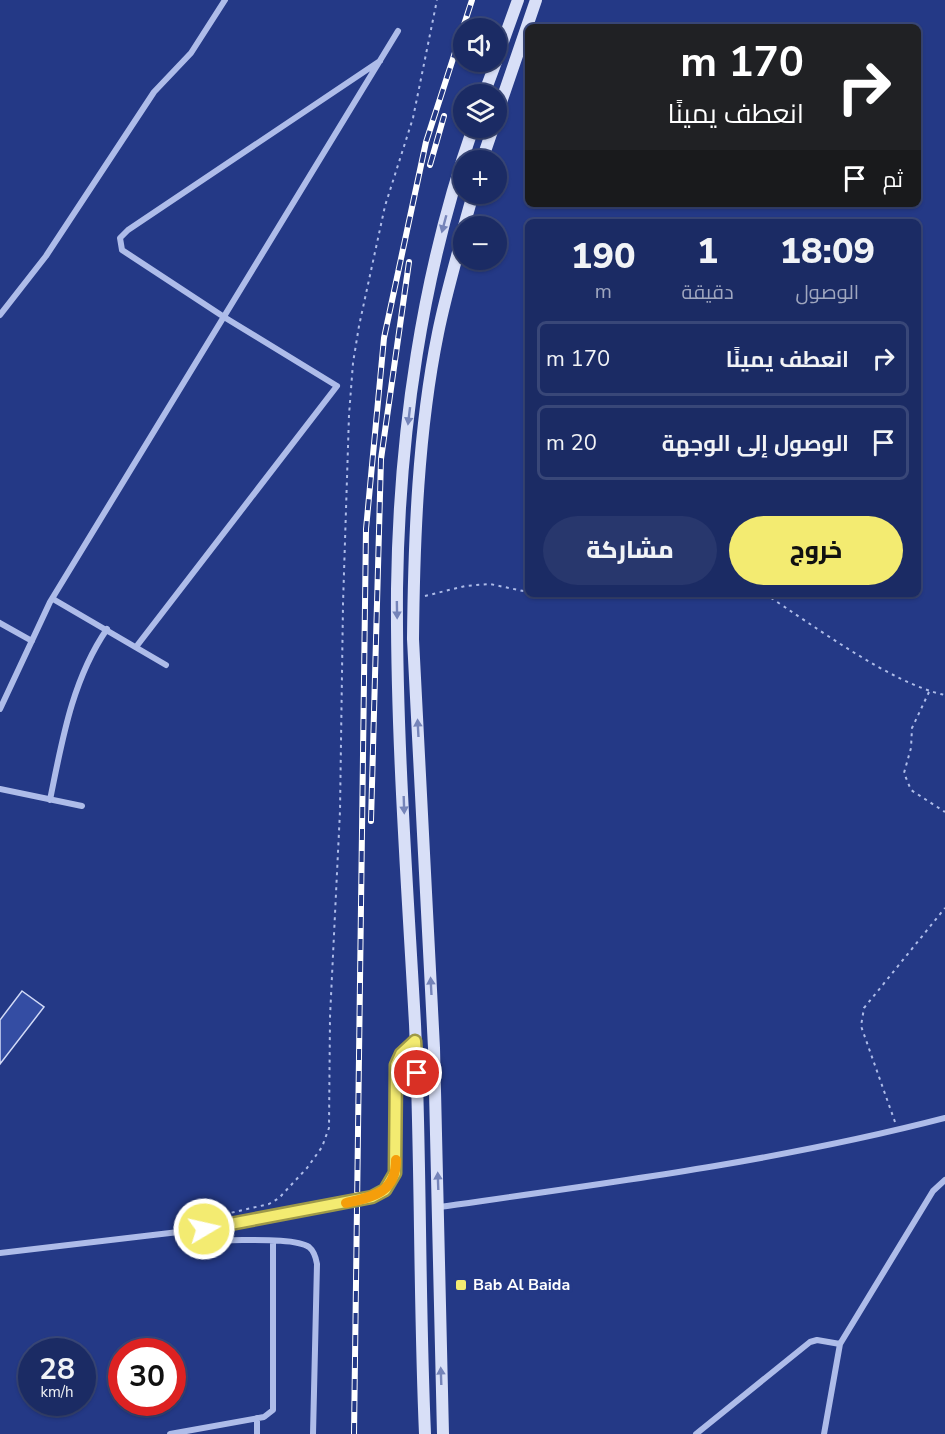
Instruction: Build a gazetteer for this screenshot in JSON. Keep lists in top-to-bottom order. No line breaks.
{"places":{"transit":["Bab Al Baida"]},"page":{"map_buttons":["+","−"],"turn":["170 m","انعطف يمينًا"],"then":"ثم","eta":["18:09","الوصول","1","دقيقة","190","m"],"list":[{"name":"انعطف يمينًا","value":"170 m"},{"name":"الوصول إلى الوجهة","value":"20 m"}],"buttons":["خروج","مشاركة"],"speed":"28 km/h","limit":"30"}}
